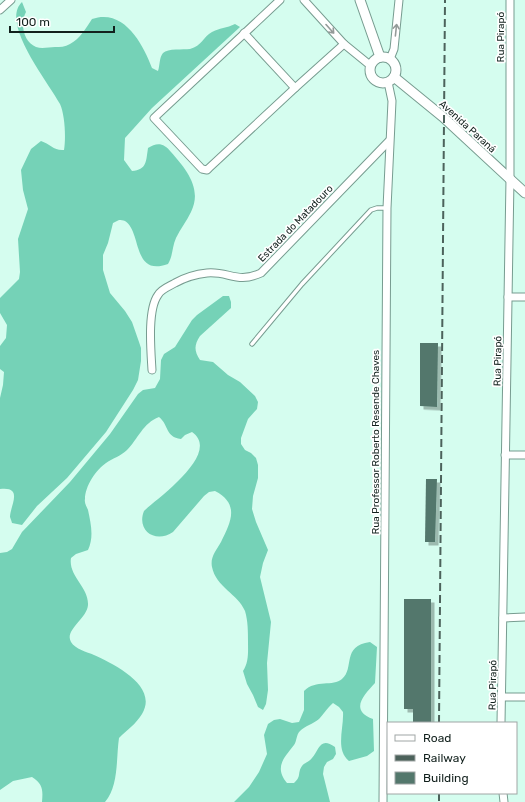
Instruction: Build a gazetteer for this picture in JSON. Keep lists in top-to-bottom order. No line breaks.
{"streets":{"street":["Rua Pirapó","Avenida Paraná","Estrada do Matadouro","Rua Professor Roberto Resende Chaves"]},"crossings":[["Rua Pirapó","Avenida Paraná"],["Avenida Paraná","Rua Professor Roberto Resende Chaves"],["Estrada do Matadouro","Rua Professor Roberto Resende Chaves"]],"legend":["Road","Railway","Building"],"scale_bar":"100 m"}
